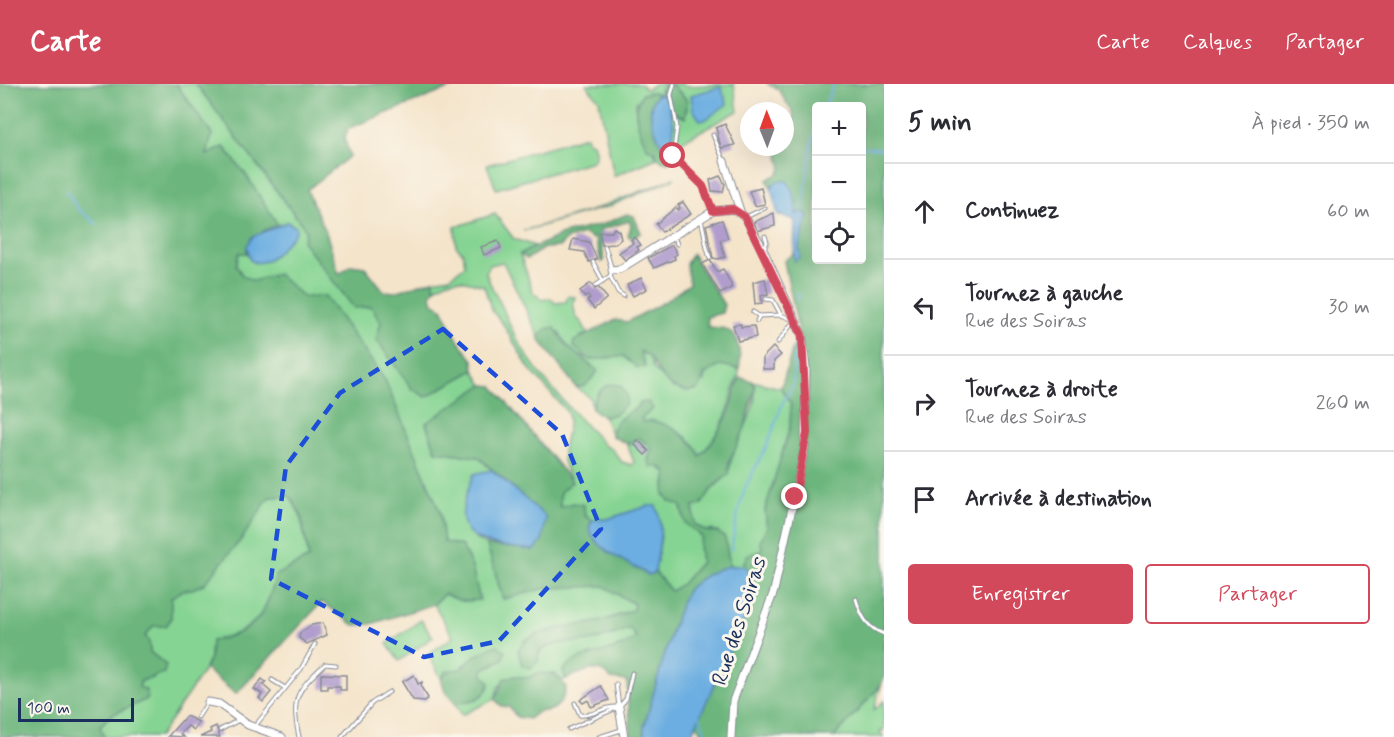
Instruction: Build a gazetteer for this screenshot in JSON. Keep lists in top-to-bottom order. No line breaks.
{"streets":{"street":["Rue des Soiras"]},"scale_bar":"100 m","north":"top","page":{"header":"Carte","nav":["Carte","Calques","Partager"],"heading":["5 min","À pied · 350 m"],"map_buttons":["+","−"],"list":[["Continuez","60 m"],["Tournez à gauche","Rue des Soiras","30 m"],["Tournez à droite","Rue des Soiras","260 m"],"Arrivée à destination"],"buttons":["Enregistrer","Partager"],"scale":"100 m"}}
